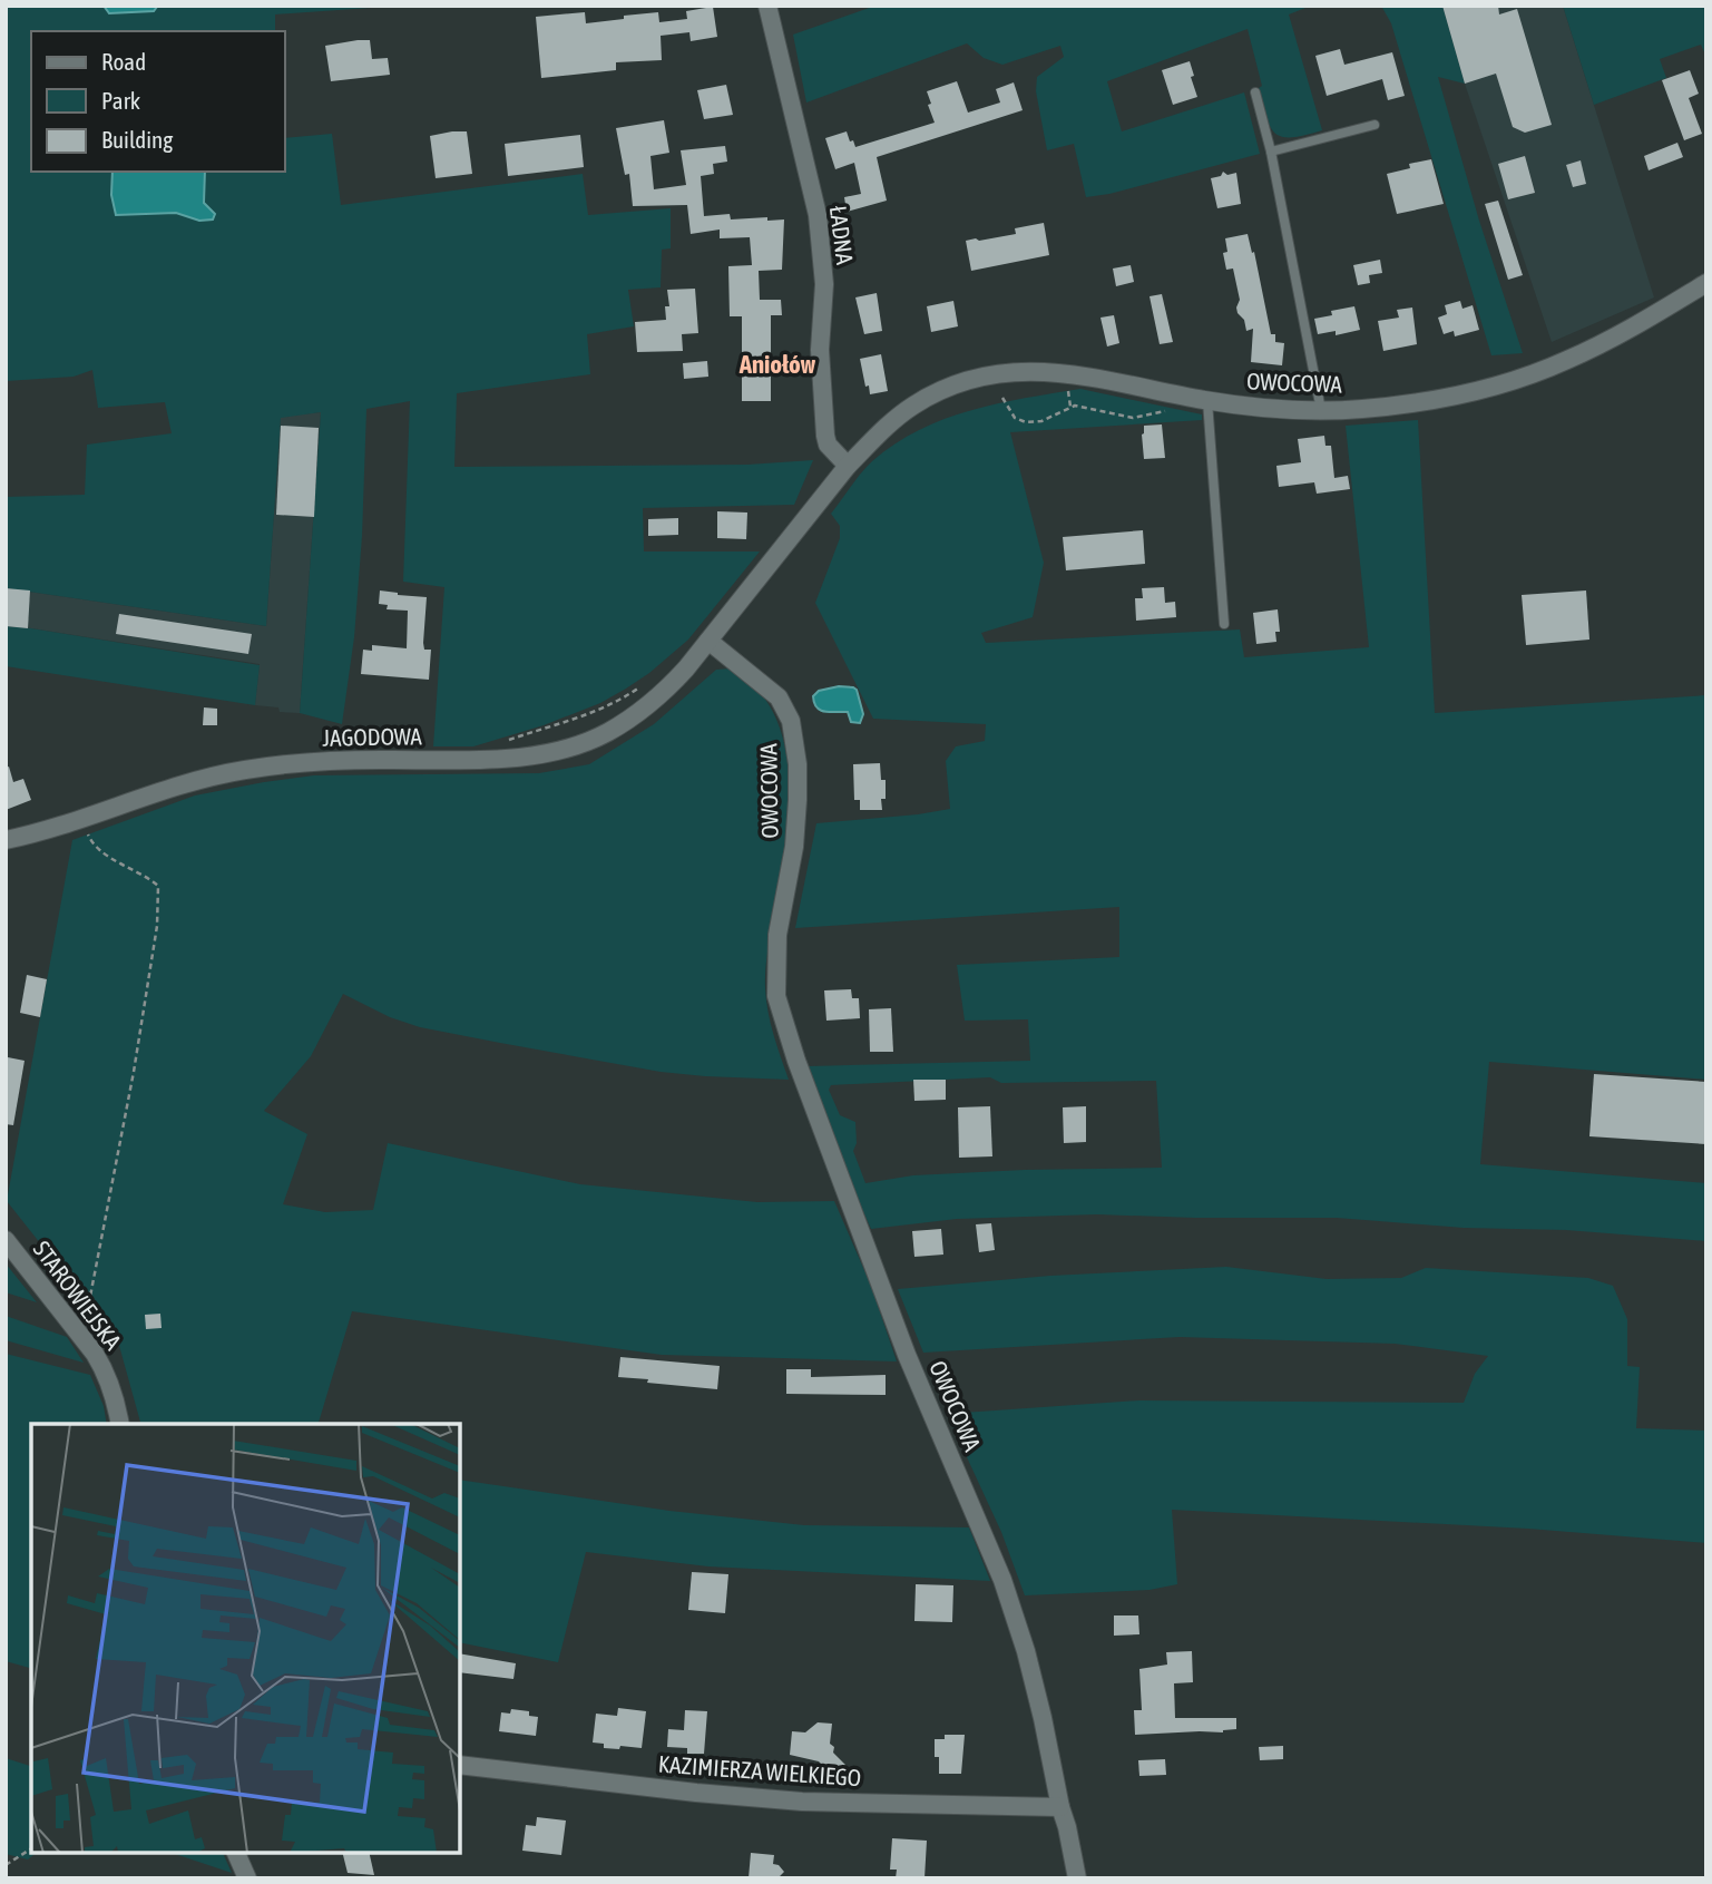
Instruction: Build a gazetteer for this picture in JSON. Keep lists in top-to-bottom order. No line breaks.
{"streets":{"street":["ŁADNA","OWOCOWA","JAGODOWA","STAROWIEJSKA","KAZIMIERZA WIELKIEGO"]},"crossings":[["ŁADNA","OWOCOWA"],["OWOCOWA","JAGODOWA"],["OWOCOWA","KAZIMIERZA WIELKIEGO"]],"districts":["Aniołów"],"legend":["Road","Park","Building"]}
